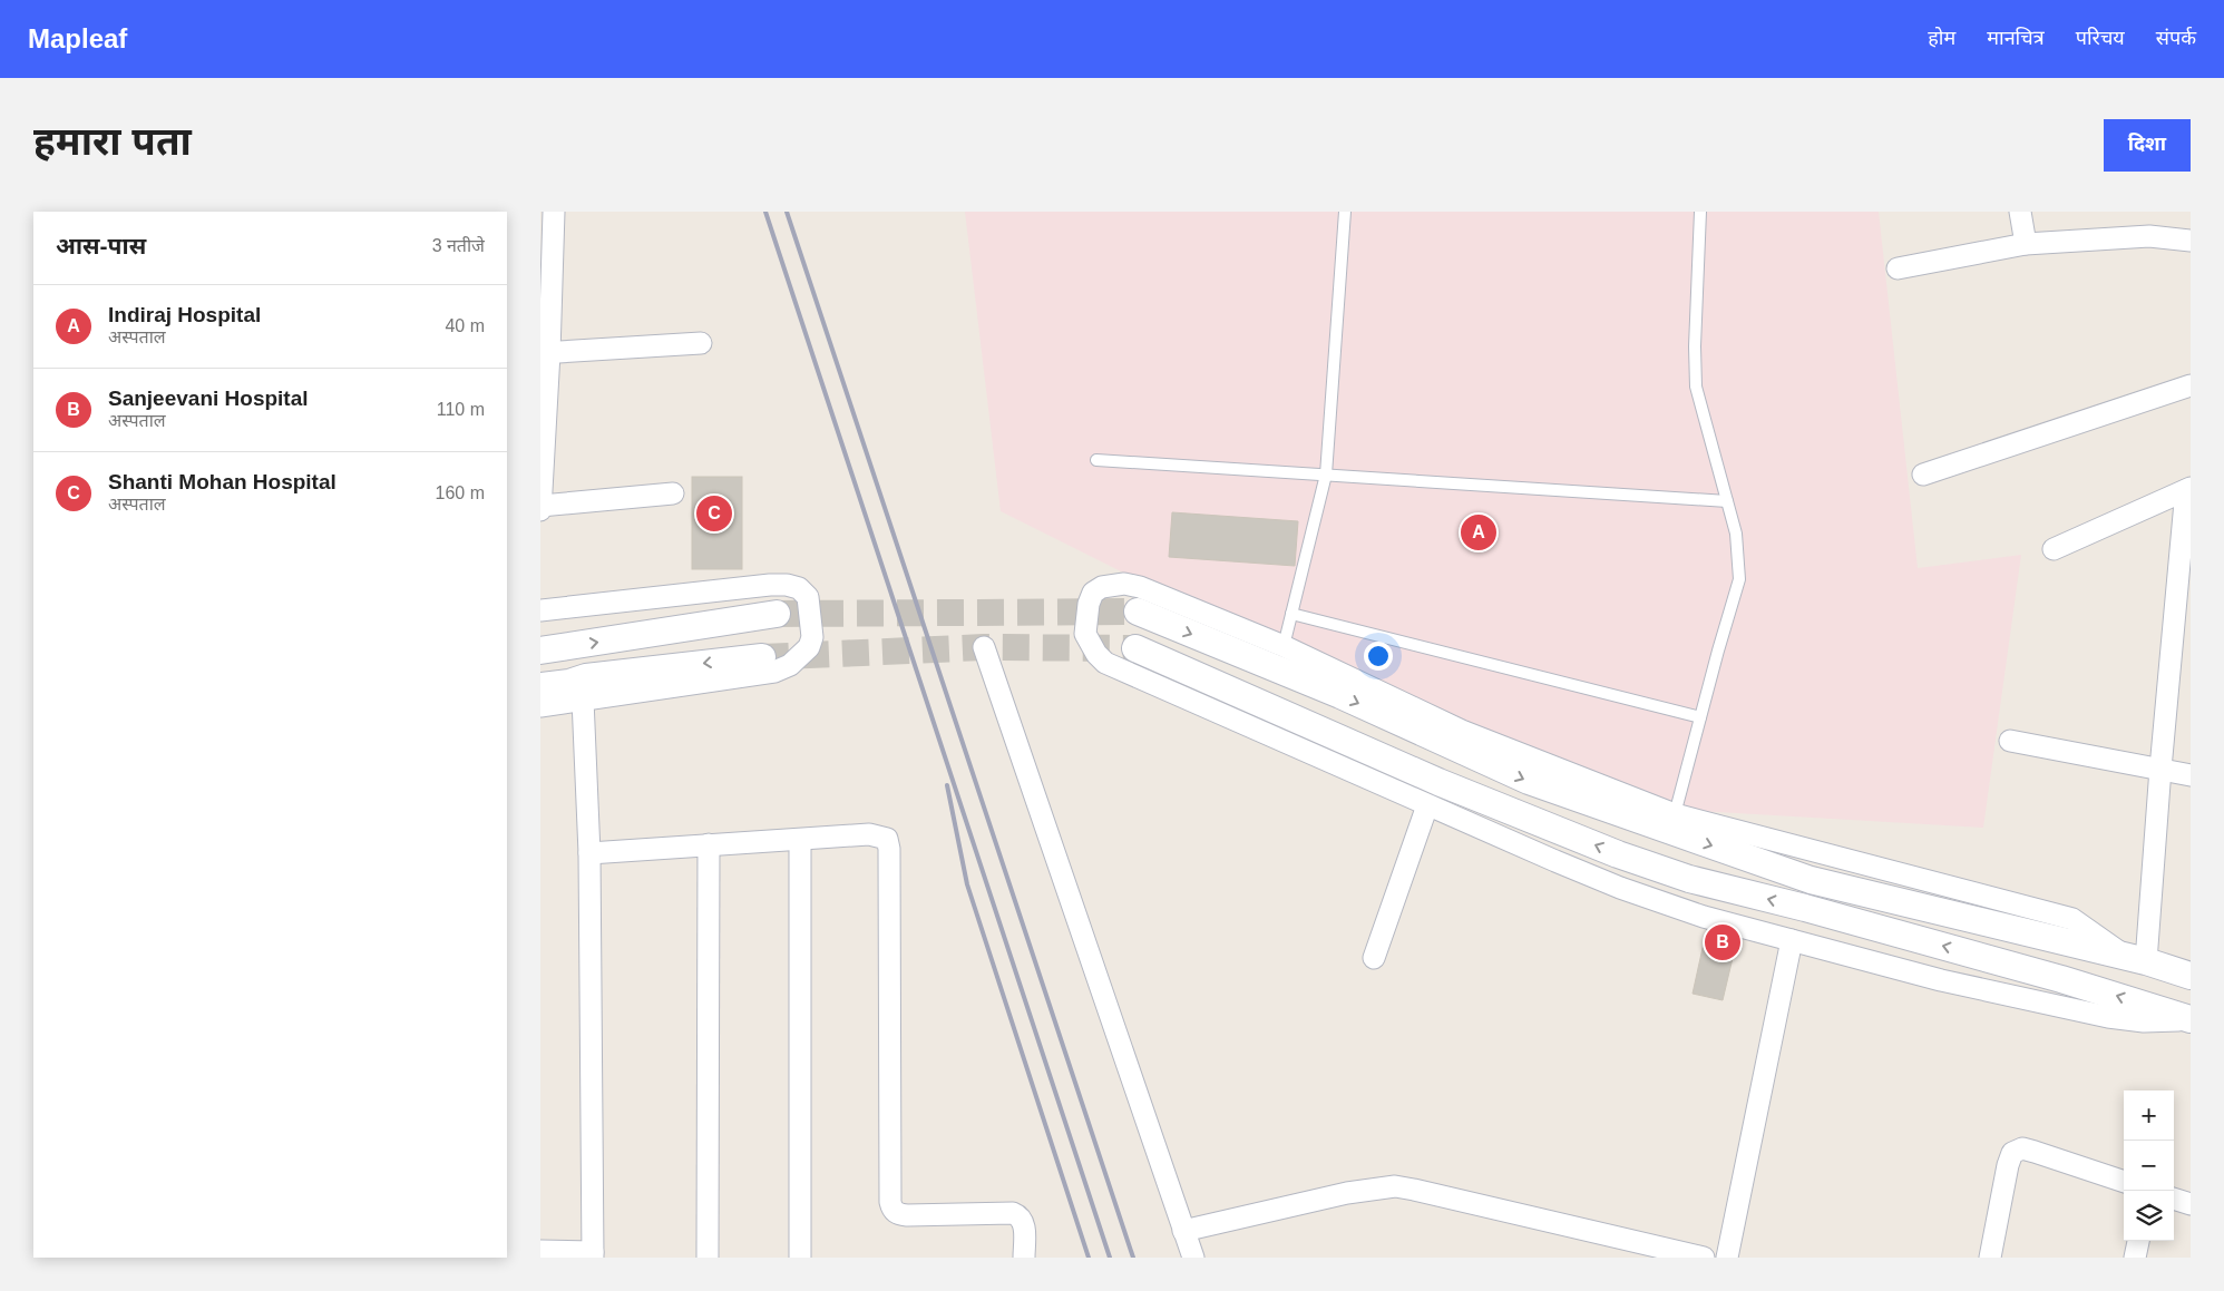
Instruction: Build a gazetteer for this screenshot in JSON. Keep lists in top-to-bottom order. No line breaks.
{"page":{"header":"Mapleaf","nav":["होम","मानचित्र","परिचय","संपर्क"],"title":"हमारा पता","buttons":"दिशा","heading":["आस-पास","3 नतीजे"],"list":[{"mark":"A","name":"Indiraj Hospital","note":"अस्पताल","value":"40 m"},{"mark":"B","name":"Sanjeevani Hospital","note":"अस्पताल","value":"110 m"},{"mark":"C","name":"Shanti Mohan Hospital","note":"अस्पताल","value":"160 m"}],"pins":["C","A","B"],"map_buttons":["+","−"]}}
